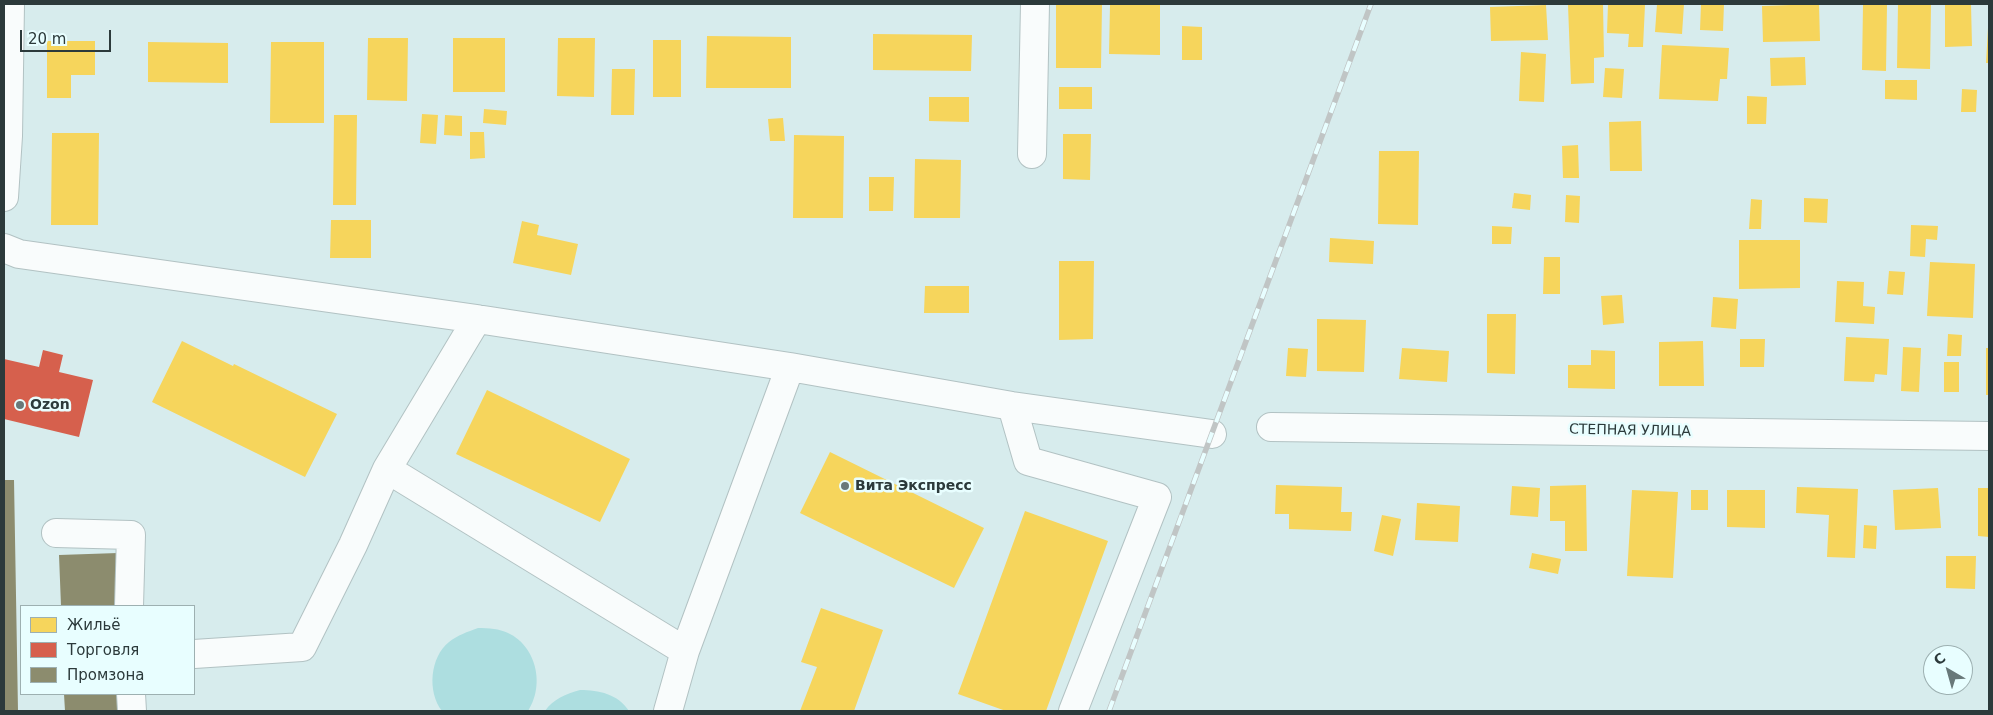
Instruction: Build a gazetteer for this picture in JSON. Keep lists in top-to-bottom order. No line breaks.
{"streets":{"street":["СТЕПНАЯ УЛИЦА"]},"places":["Ozon","Вита Экспресс"],"legend":["Жильё","Торговля","Промзона"],"scale_bar":"20 m","north":"top left"}
